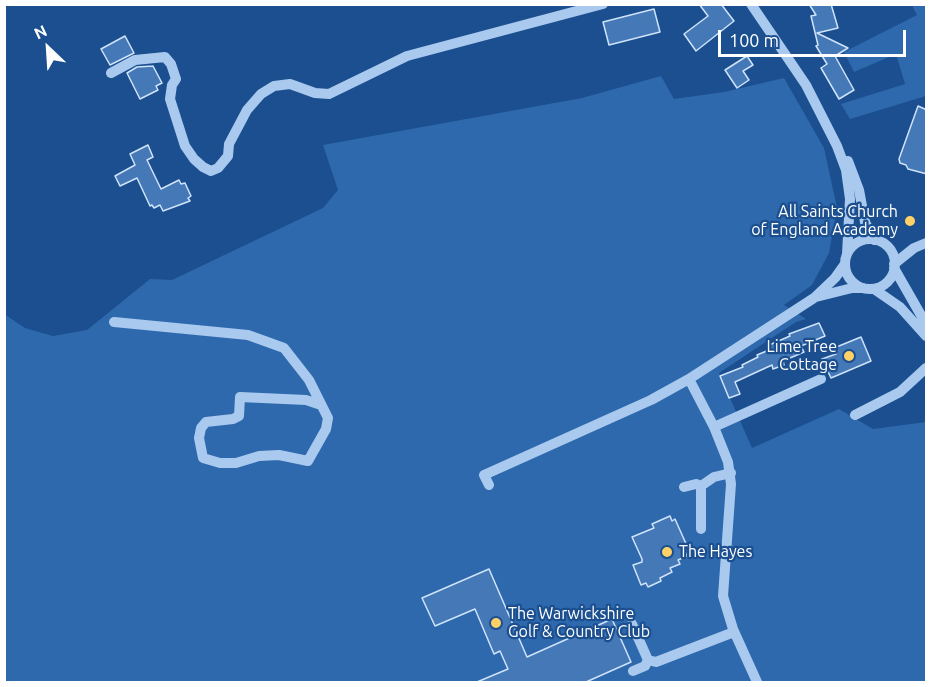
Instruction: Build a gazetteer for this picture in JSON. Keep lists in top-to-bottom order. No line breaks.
{"places":["All Saints Church of England Academy","Lime Tree Cottage","The Hayes","The Warwickshire Golf & Country Club"],"scale_bar":"100 m","north":"top left"}
